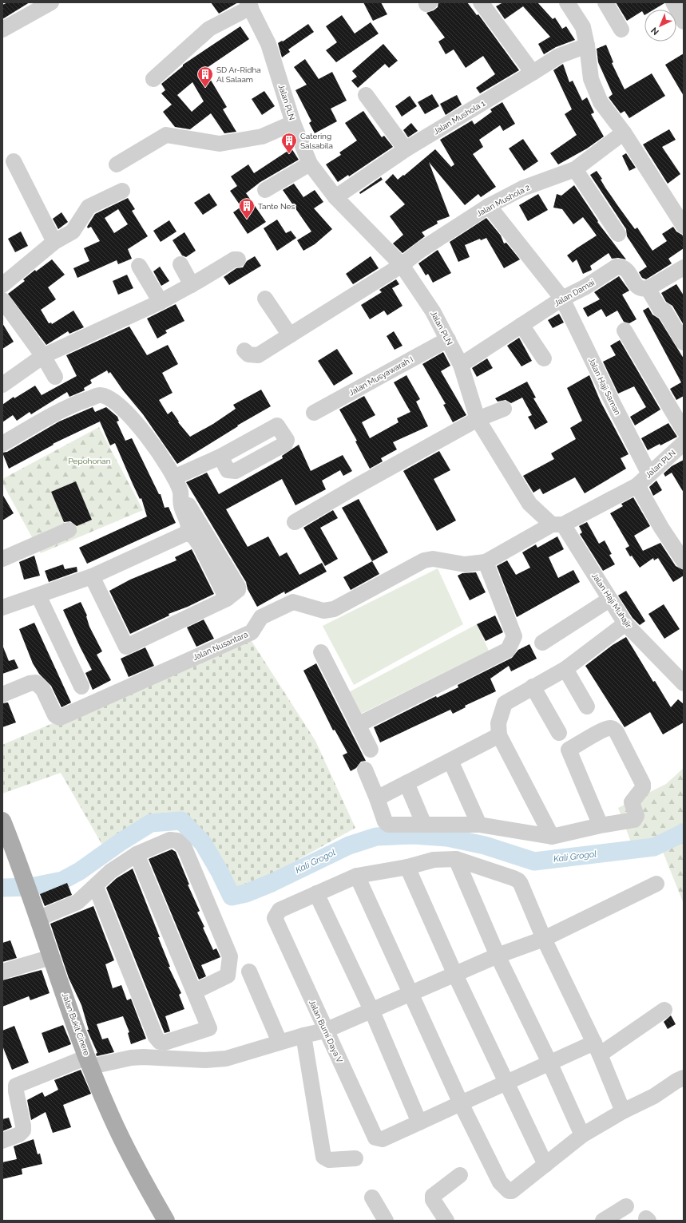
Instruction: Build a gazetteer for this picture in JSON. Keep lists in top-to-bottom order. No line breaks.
{"streets":{"main road":["Jalan Bukit Cinere"],"street":["Jalan PLN","Jalan Mushola 1","Jalan Mushola 2","Jalan Damai","Jalan Musyawarah I","Jalan Haji Saman","Jalan Haji Muhajir","Jalan Nusantara","Jalan Bumi Daya V"]},"crossings":[["Jalan PLN","Jalan Mushola 1"],["Jalan PLN","Jalan Mushola 2"],["Jalan PLN","Jalan Damai"],["Jalan PLN","Jalan Musyawarah I"],["Jalan PLN","Jalan Haji Saman"],["Jalan PLN","Jalan Haji Muhajir"],["Jalan Mushola 2","Jalan Haji Saman"],["Jalan Damai","Jalan Haji Saman"]],"water":["Kali Grogol"],"parks":["Pepohonan"],"places":{"building":["SD Ar-Ridha Al Salaam","Catering Salsabila","Tante Nes"]},"north":"bottom left"}
